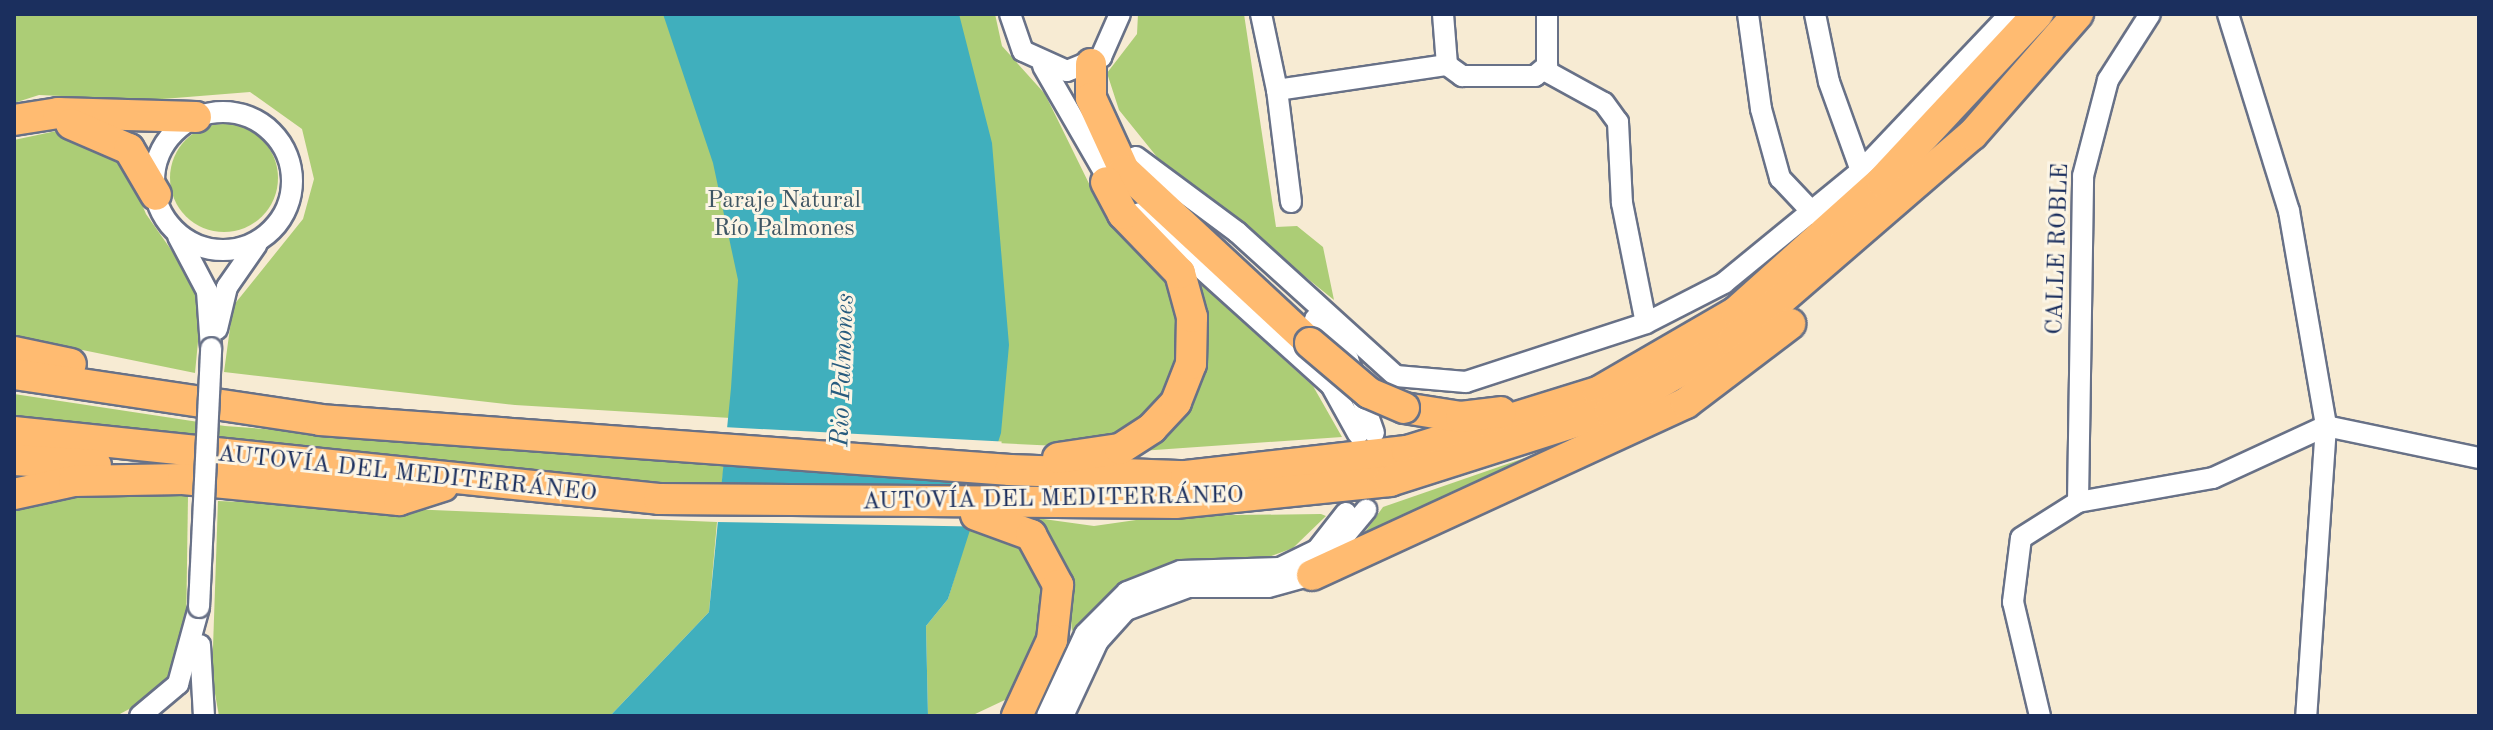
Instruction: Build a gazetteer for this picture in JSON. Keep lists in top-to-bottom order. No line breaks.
{"streets":{"highway":["AUTOVÍA DEL MEDITERRÁNEO"],"street":["CALLE ROBLE"]},"water":["Rio Palmones"],"parks":["Paraje Natural Río Palmones"]}
